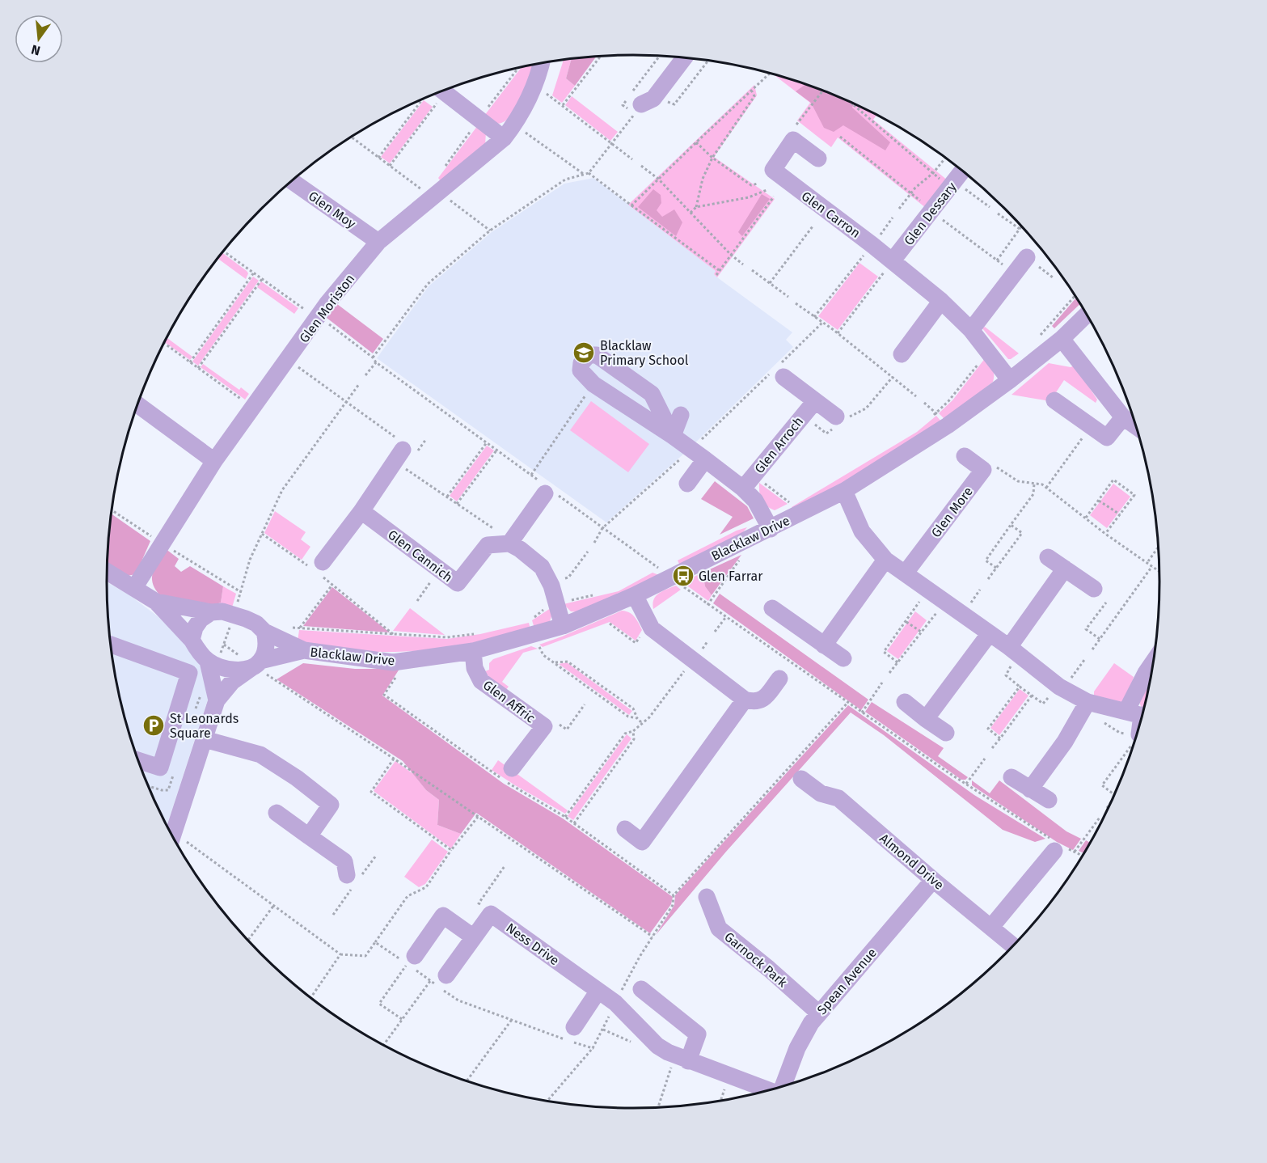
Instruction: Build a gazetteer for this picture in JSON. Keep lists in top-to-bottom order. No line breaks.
{"streets":{"street":["Glen Moy","Glen Dessary","Glen Carron","Glen Moriston","Glen Arroch","Glen More","Blacklaw Drive","Glen Cannich","Glen Affric","Almond Drive","Ness Drive","Garnock Park","Spean Avenue"]},"crossings":[["Glen Moy","Glen Moriston"],["Glen Dessary","Glen Carron"],["Glen Carron","Blacklaw Drive"],["Blacklaw Drive","Glen Affric"],["Almond Drive","Spean Avenue"],["Garnock Park","Spean Avenue"]],"places":{"school or university":["Blacklaw Primary School"],"bus stop":["Glen Farrar"],"parking":["St Leonards Square"]},"north":"bottom"}
